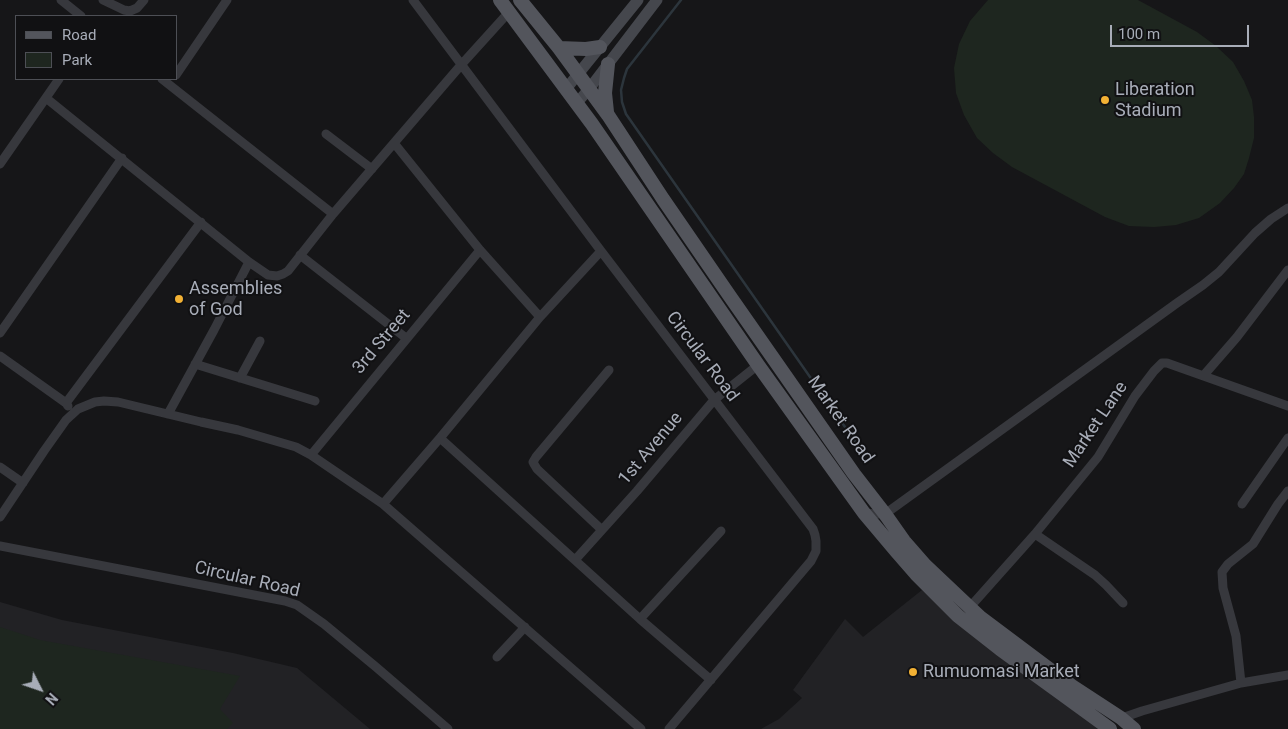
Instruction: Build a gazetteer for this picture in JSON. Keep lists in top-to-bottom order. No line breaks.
{"streets":{"main road":["Market Road"],"street":["3rd Street","Circular Road","Market Lane","1st Avenue"]},"crossings":[["Circular Road","1st Avenue"],["Market Road","Market Lane"],["Market Road","1st Avenue"]],"places":["Liberation Stadium","Assemblies of God","Rumuomasi Market"],"legend":["Road","Park"],"scale_bar":"100 m","north":"bottom right"}
